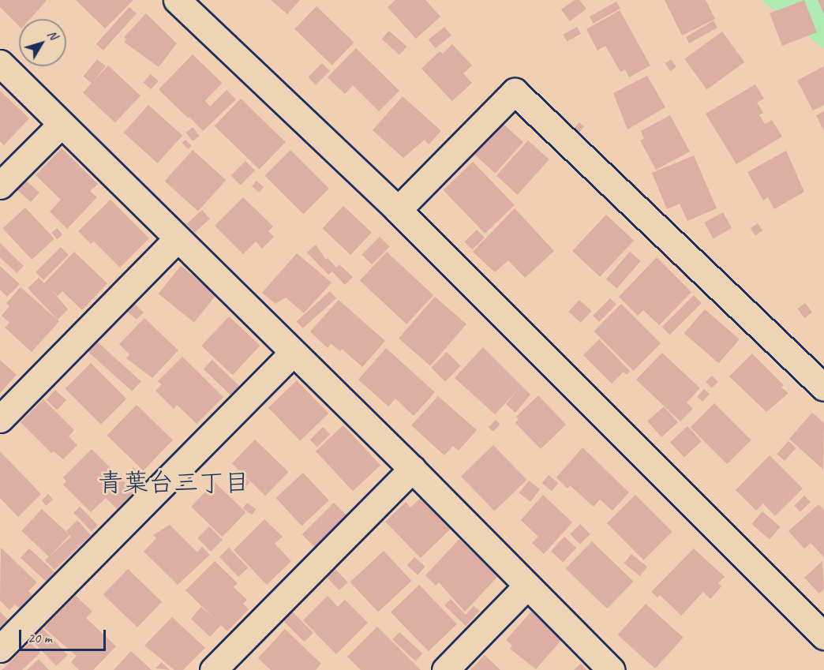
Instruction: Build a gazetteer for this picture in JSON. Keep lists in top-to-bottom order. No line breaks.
{"districts":["青葉台三丁目"],"scale_bar":"20 m","north":"top right"}
